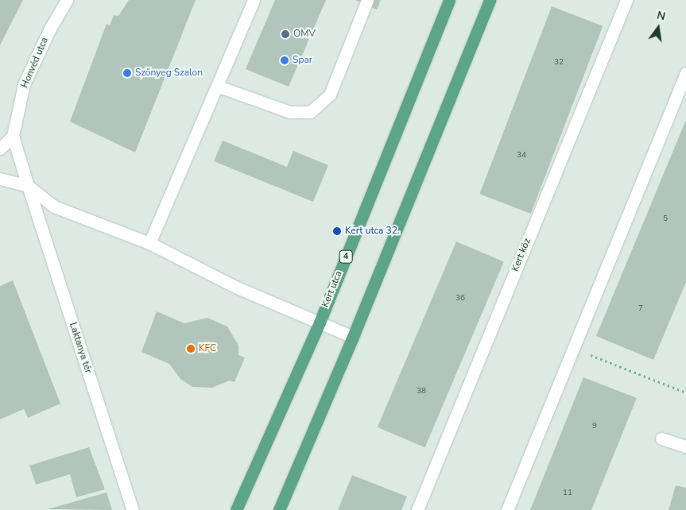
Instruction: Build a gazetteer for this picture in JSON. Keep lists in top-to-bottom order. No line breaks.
{"streets":{"main road":["4","Kert utca"],"street":["Honvéd utca","Kert köz","Laktanya tér"]},"crossings":[["Honvéd utca","Laktanya tér"]],"places":["OMV","Spar","Szőnyeg Szalon","Kert utca 32.","KFC"],"house_numbers":["32","34","5","36","7","38","9","11"],"north":"top"}
